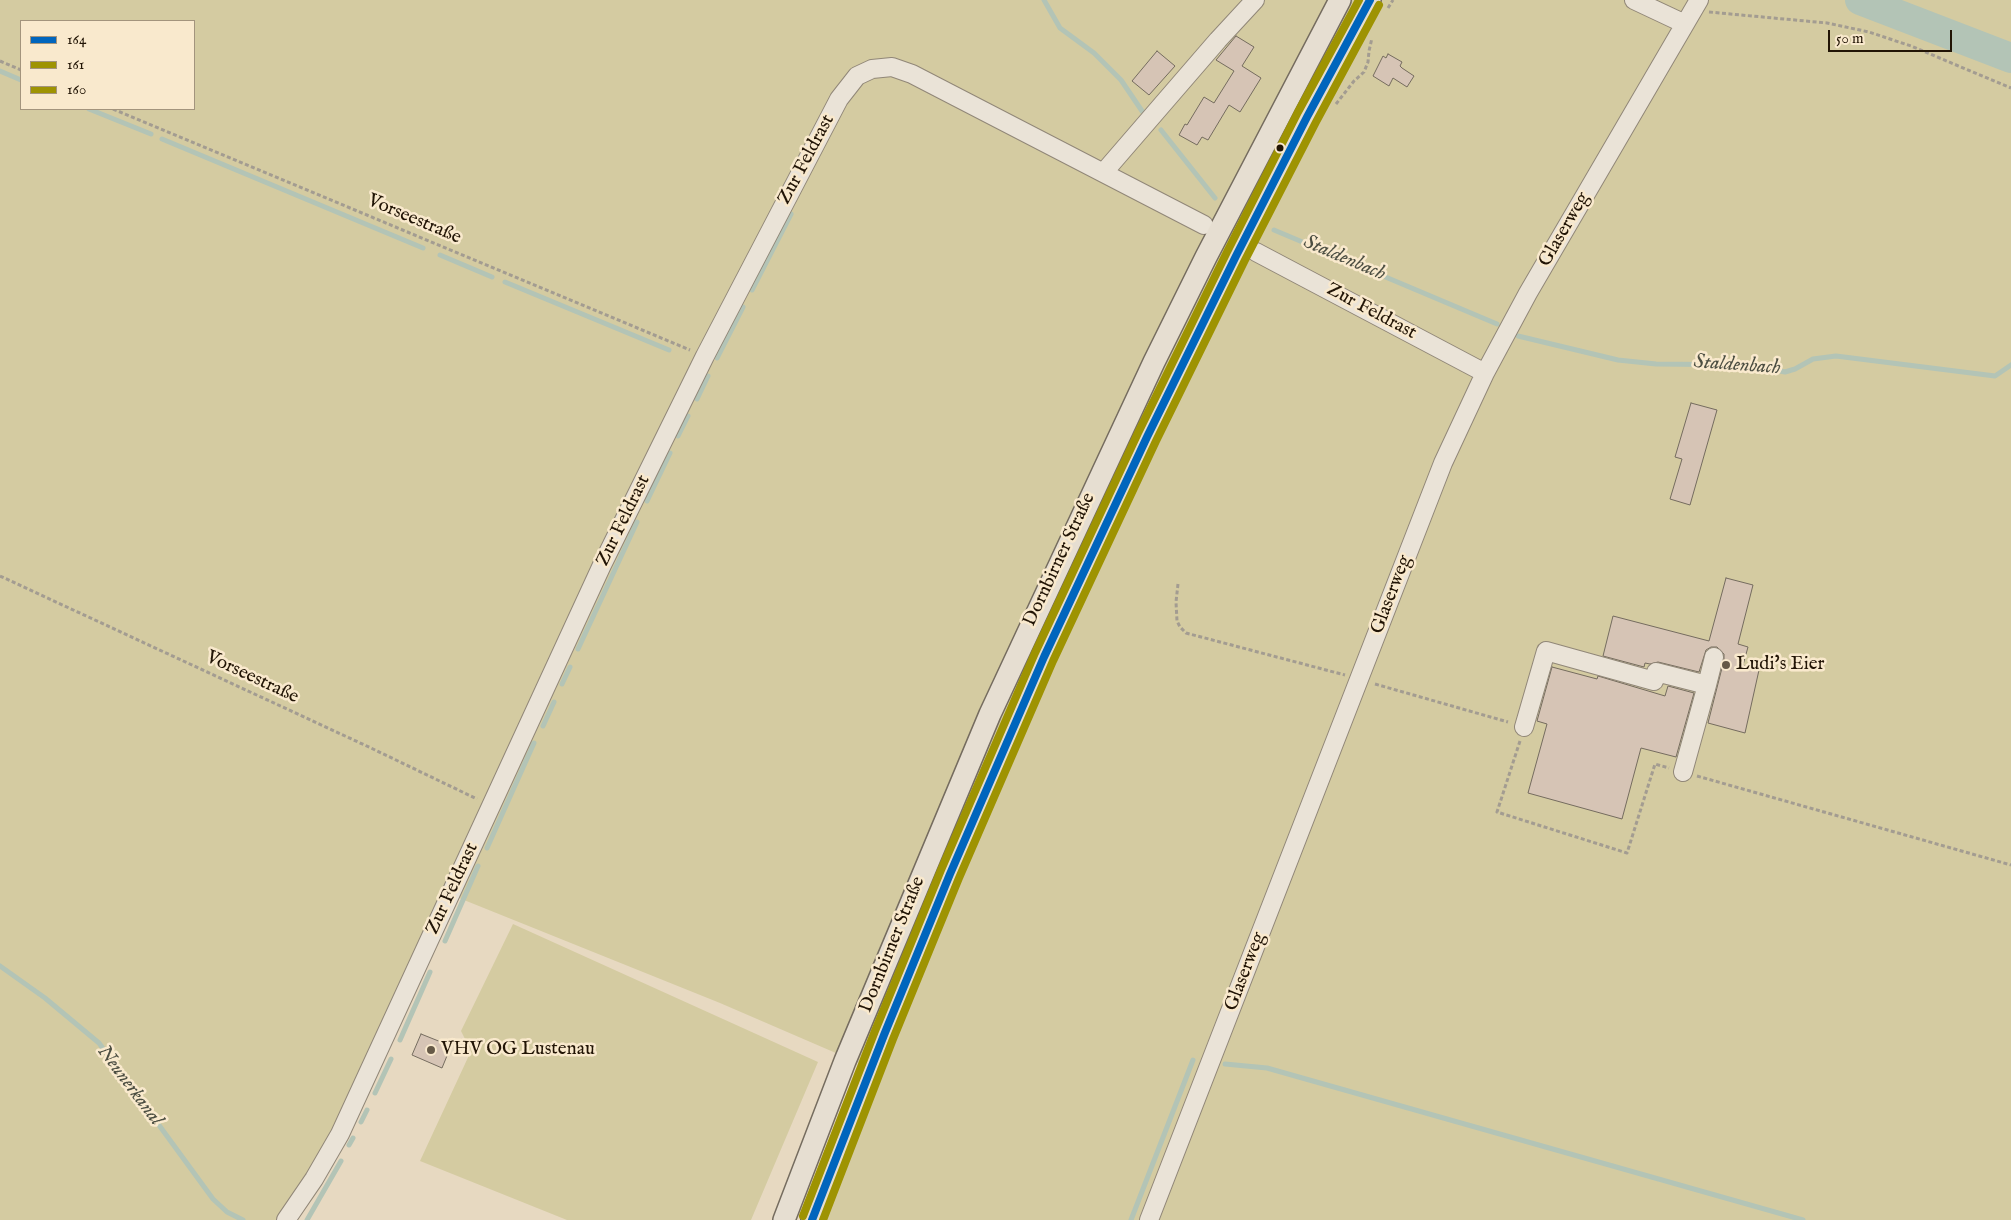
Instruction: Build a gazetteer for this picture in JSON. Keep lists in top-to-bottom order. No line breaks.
{"streets":{"main road":["Dornbirner Straße"],"street":["Zur Feldrast","Glaserweg"],"path":["Vorseestraße"]},"crossings":[["Zur Feldrast","Vorseestraße"],["Zur Feldrast","Glaserweg"]],"water":["Staldenbach","Neunerkanal"],"places":["Ludi's Eier","VHV OG Lustenau"],"lines":["transit line 164","transit line 160","transit line 161"],"legend":["164","161","160"],"scale_bar":"50 m"}
